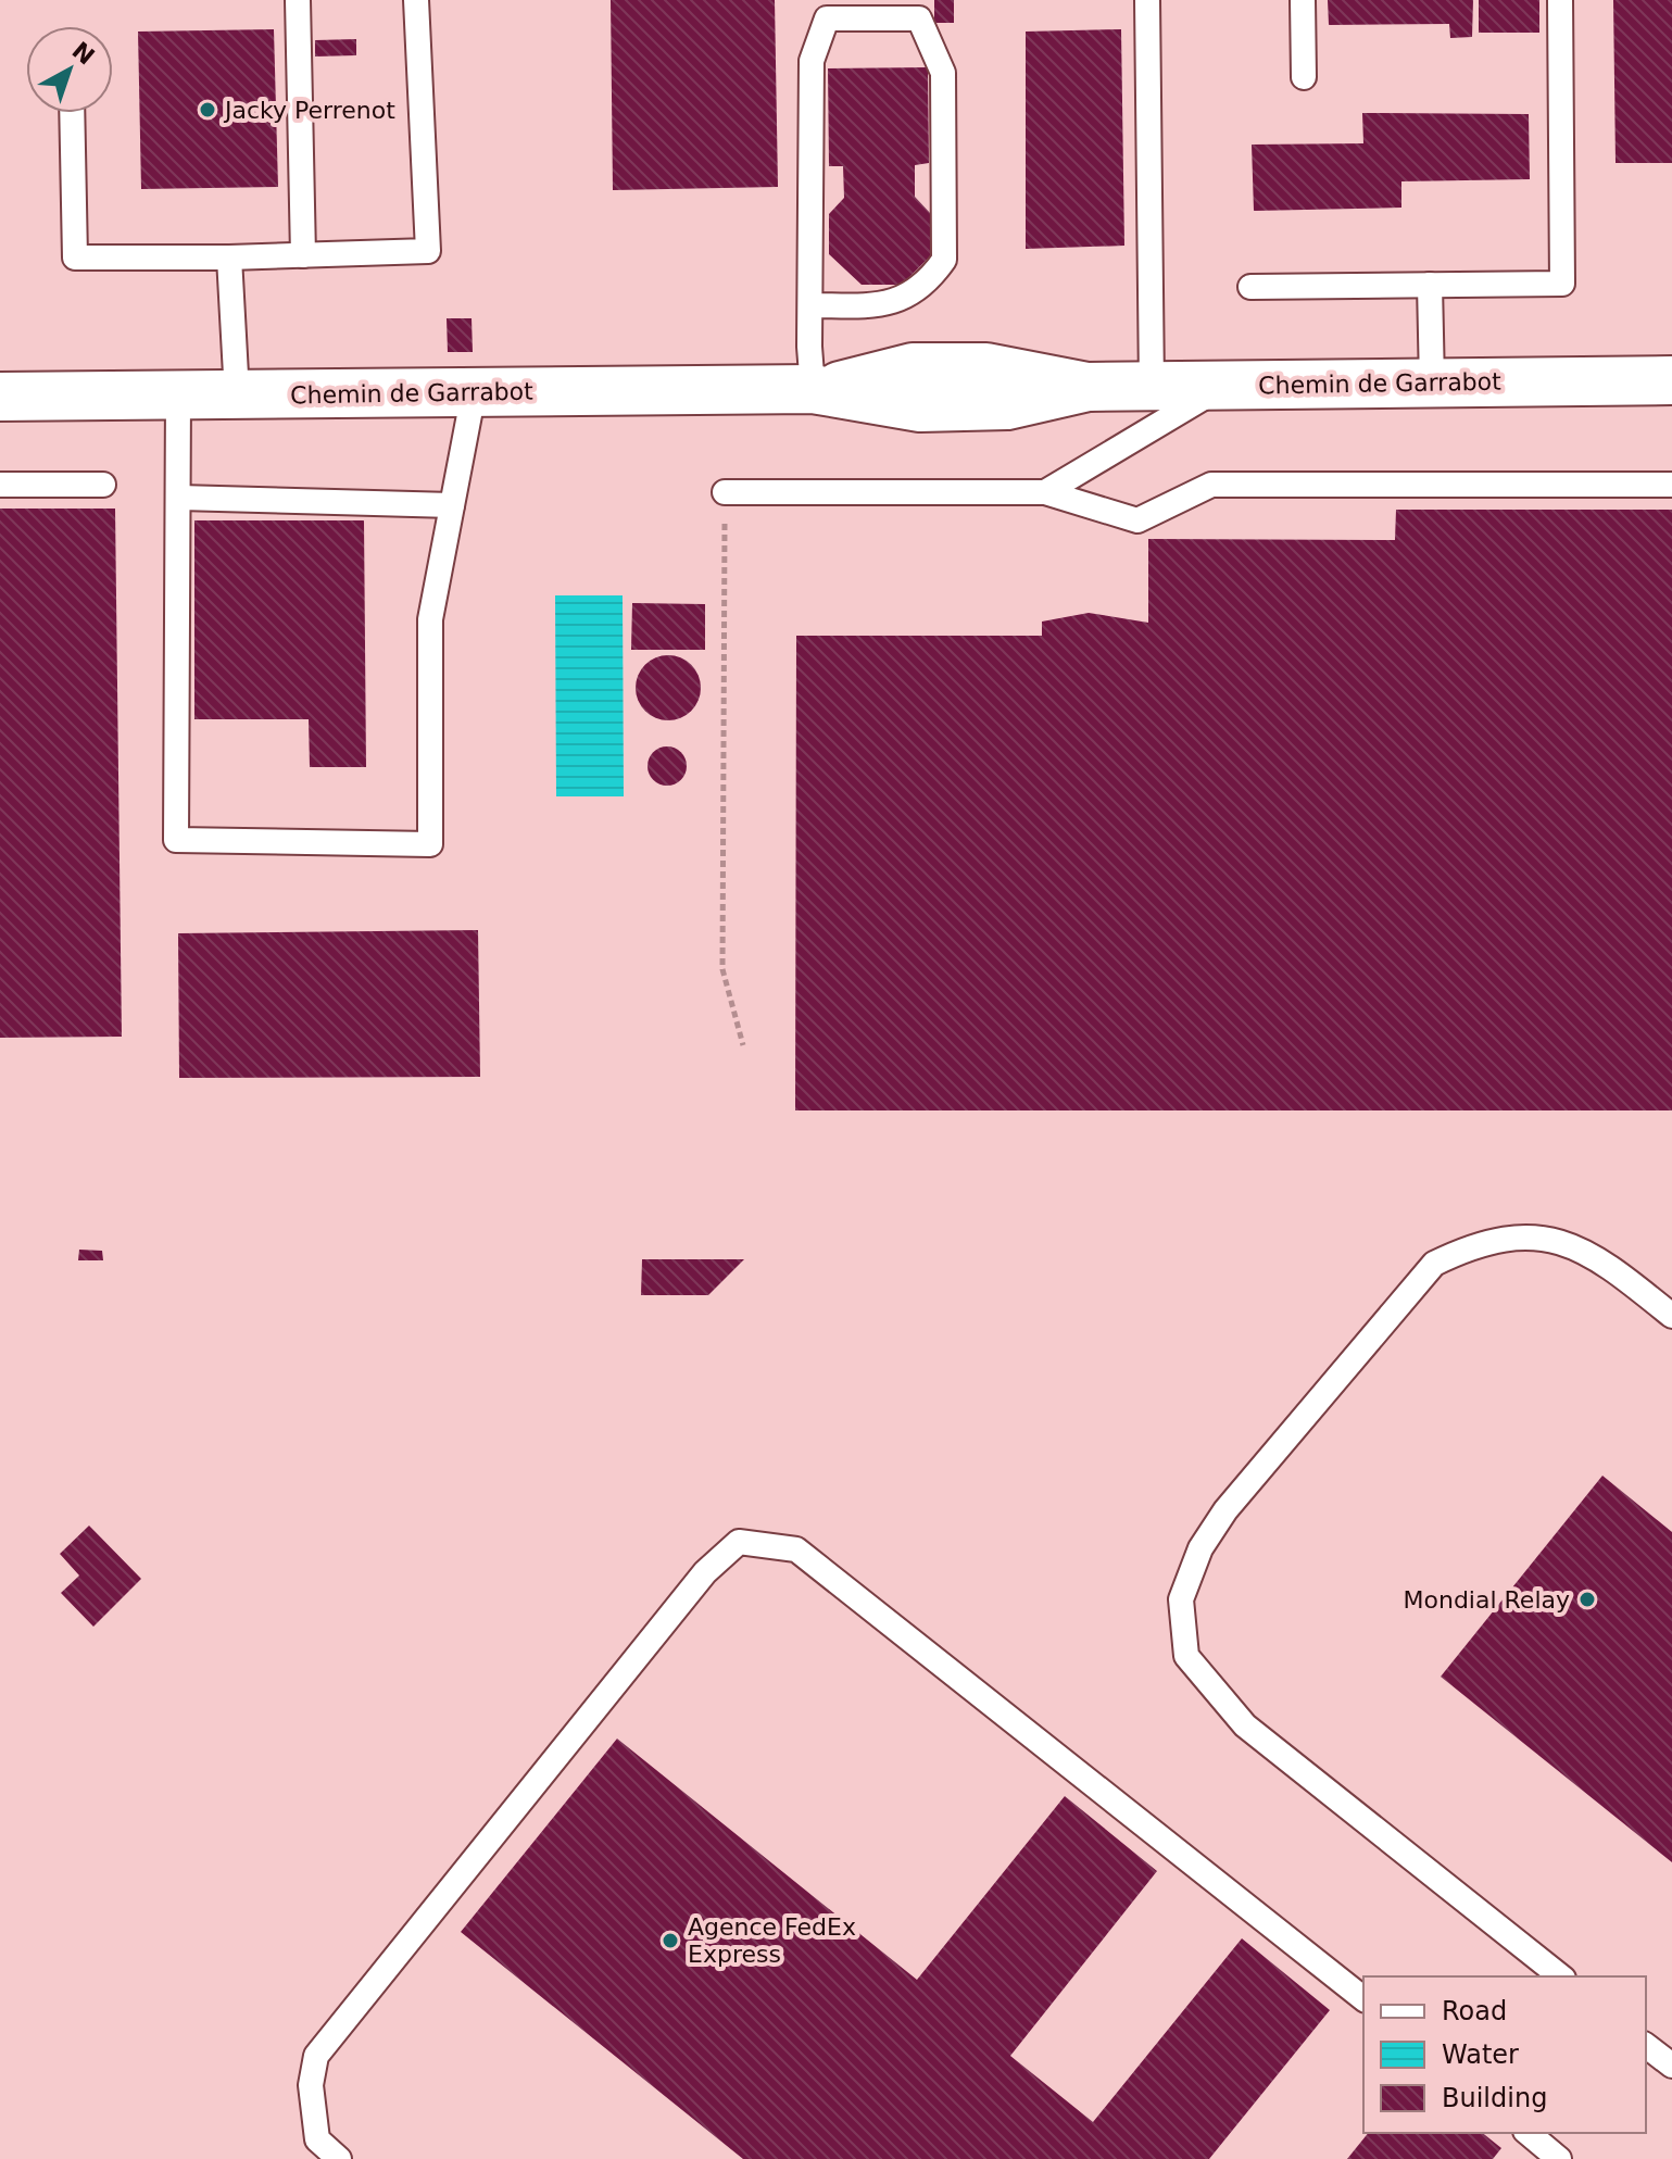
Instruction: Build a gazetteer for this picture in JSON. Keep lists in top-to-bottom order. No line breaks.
{"streets":{"street":["Chemin de Garrabot"]},"places":["Jacky Perrenot","Mondial Relay","Agence FedEx Express"],"legend":["Road","Water","Building"],"north":"top right"}
